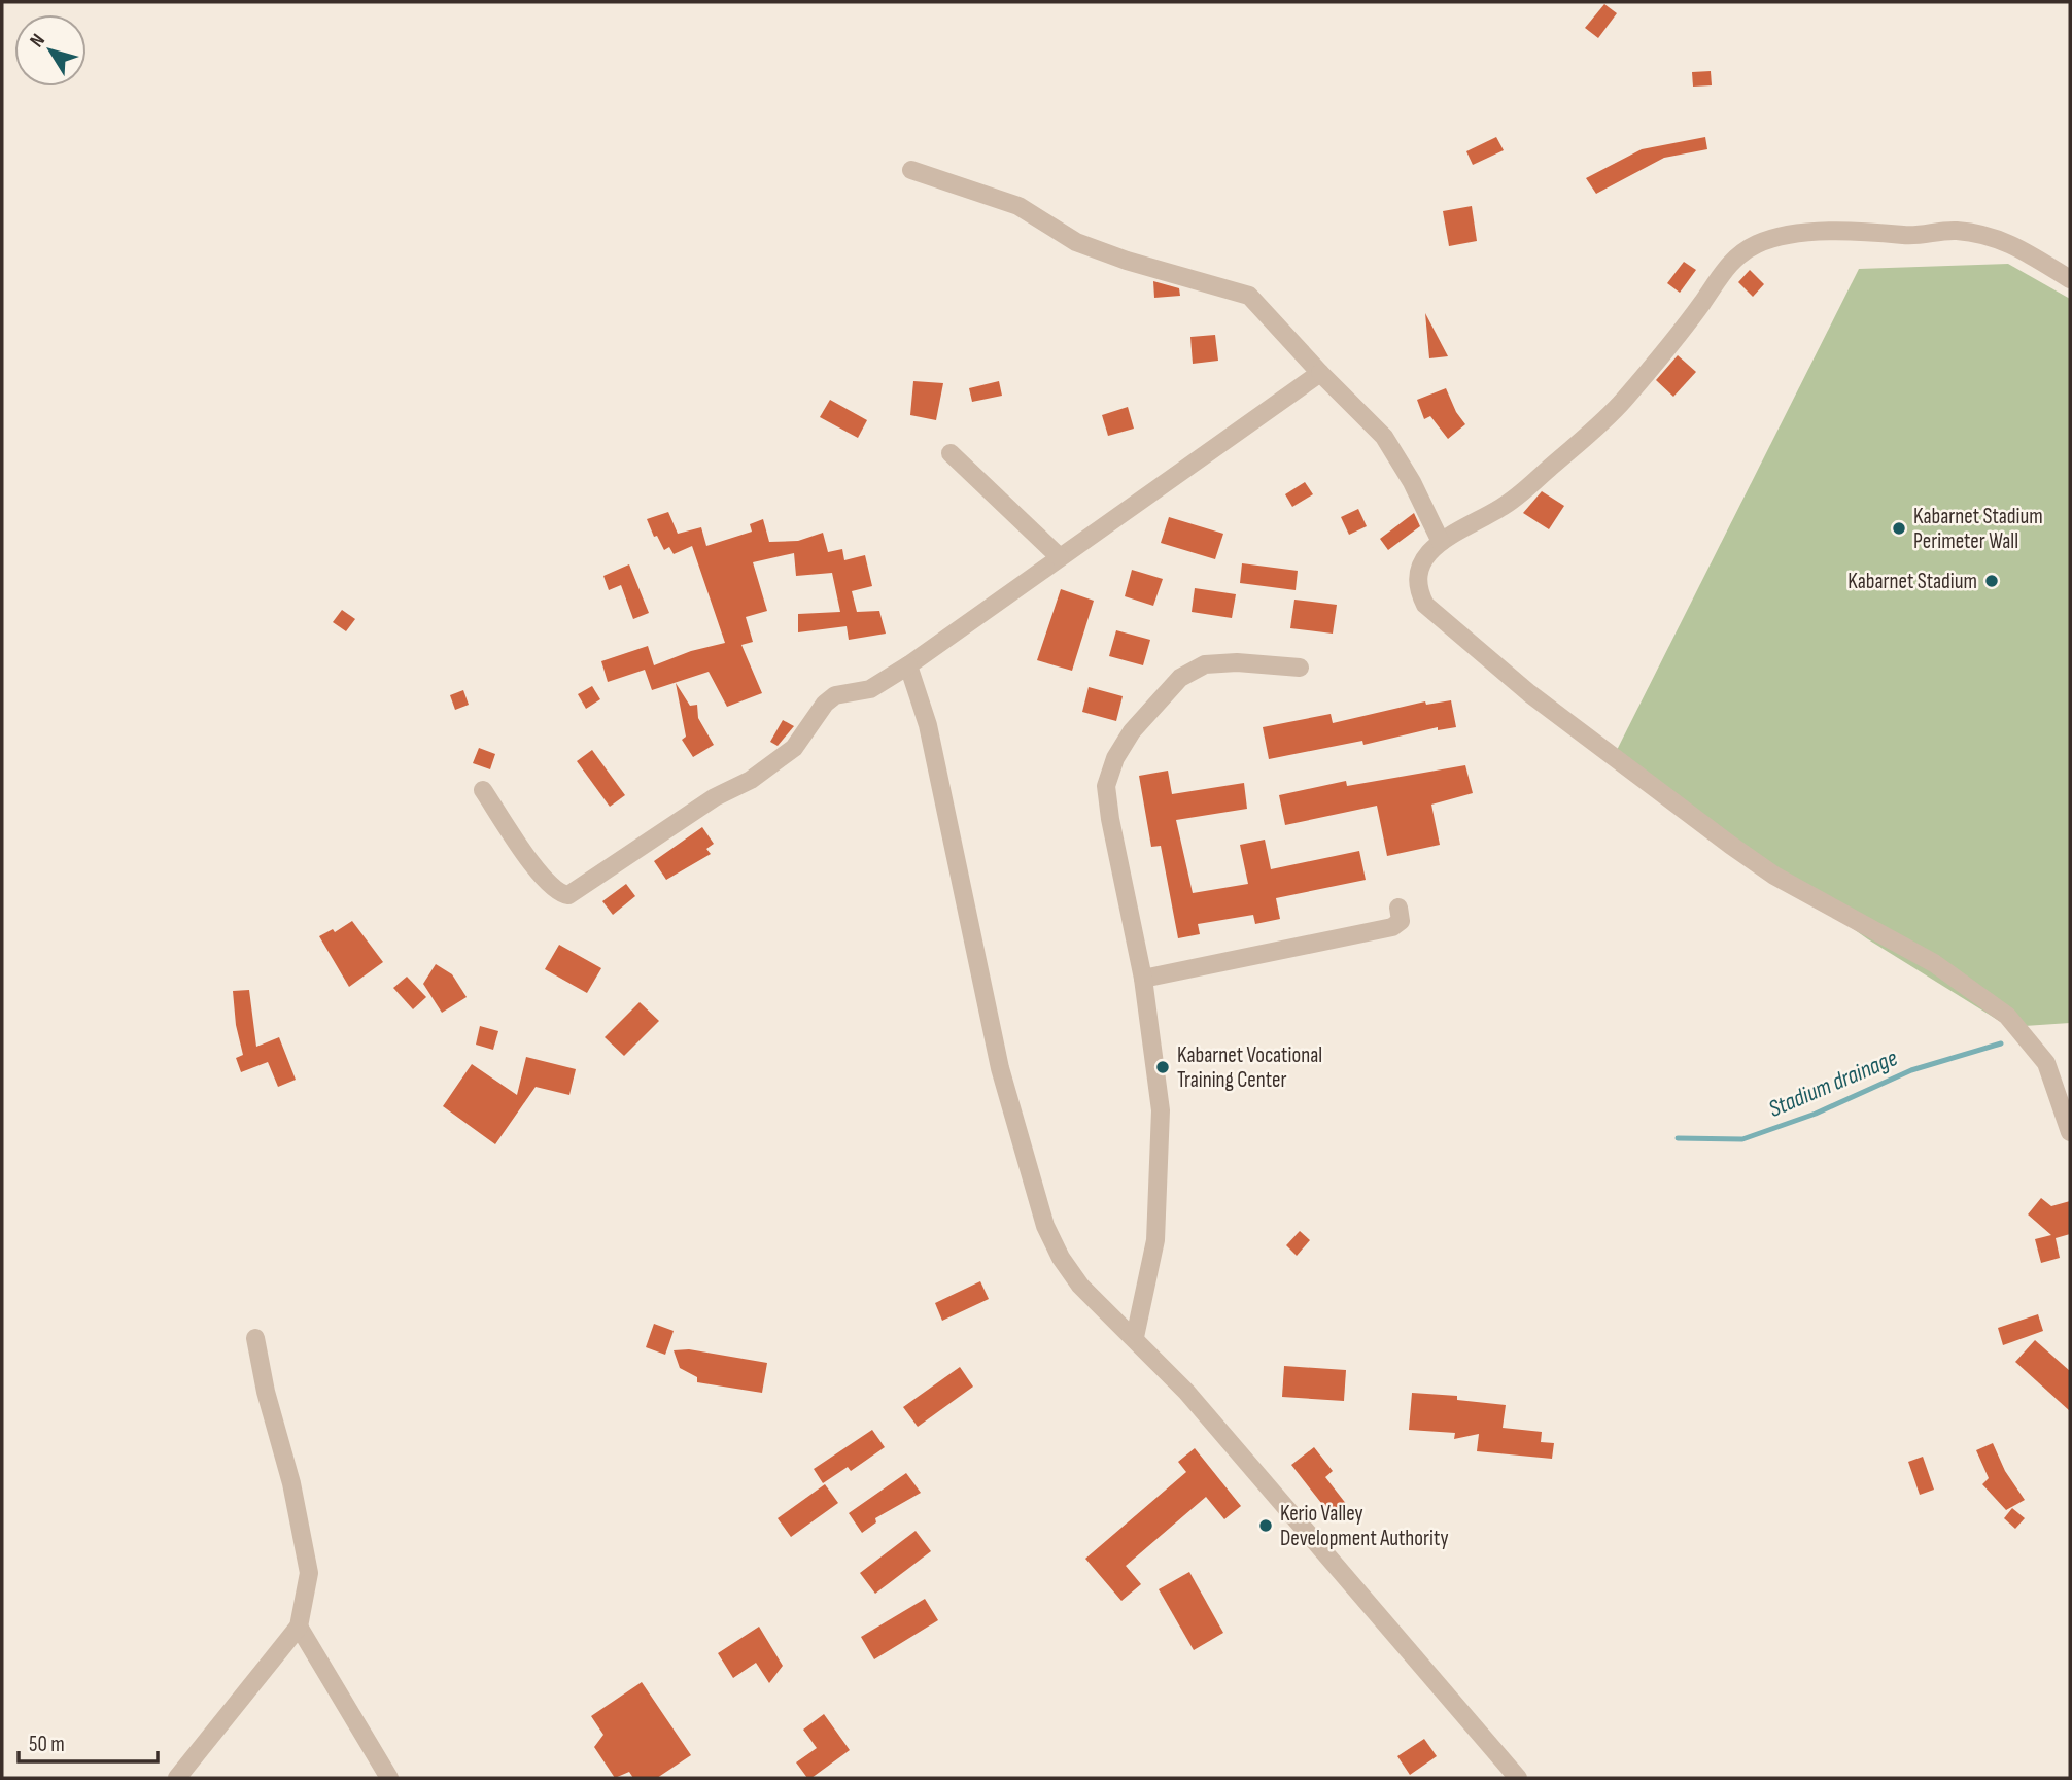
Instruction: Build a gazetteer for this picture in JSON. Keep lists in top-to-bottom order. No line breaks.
{"water":["Stadium drainage"],"places":["Kabarnet Stadium Perimeter Wall","Kabarnet Stadium","Kabarnet Vocational Training Center","Kerio Valley Development Authority"],"scale_bar":"50 m","north":"top left"}
